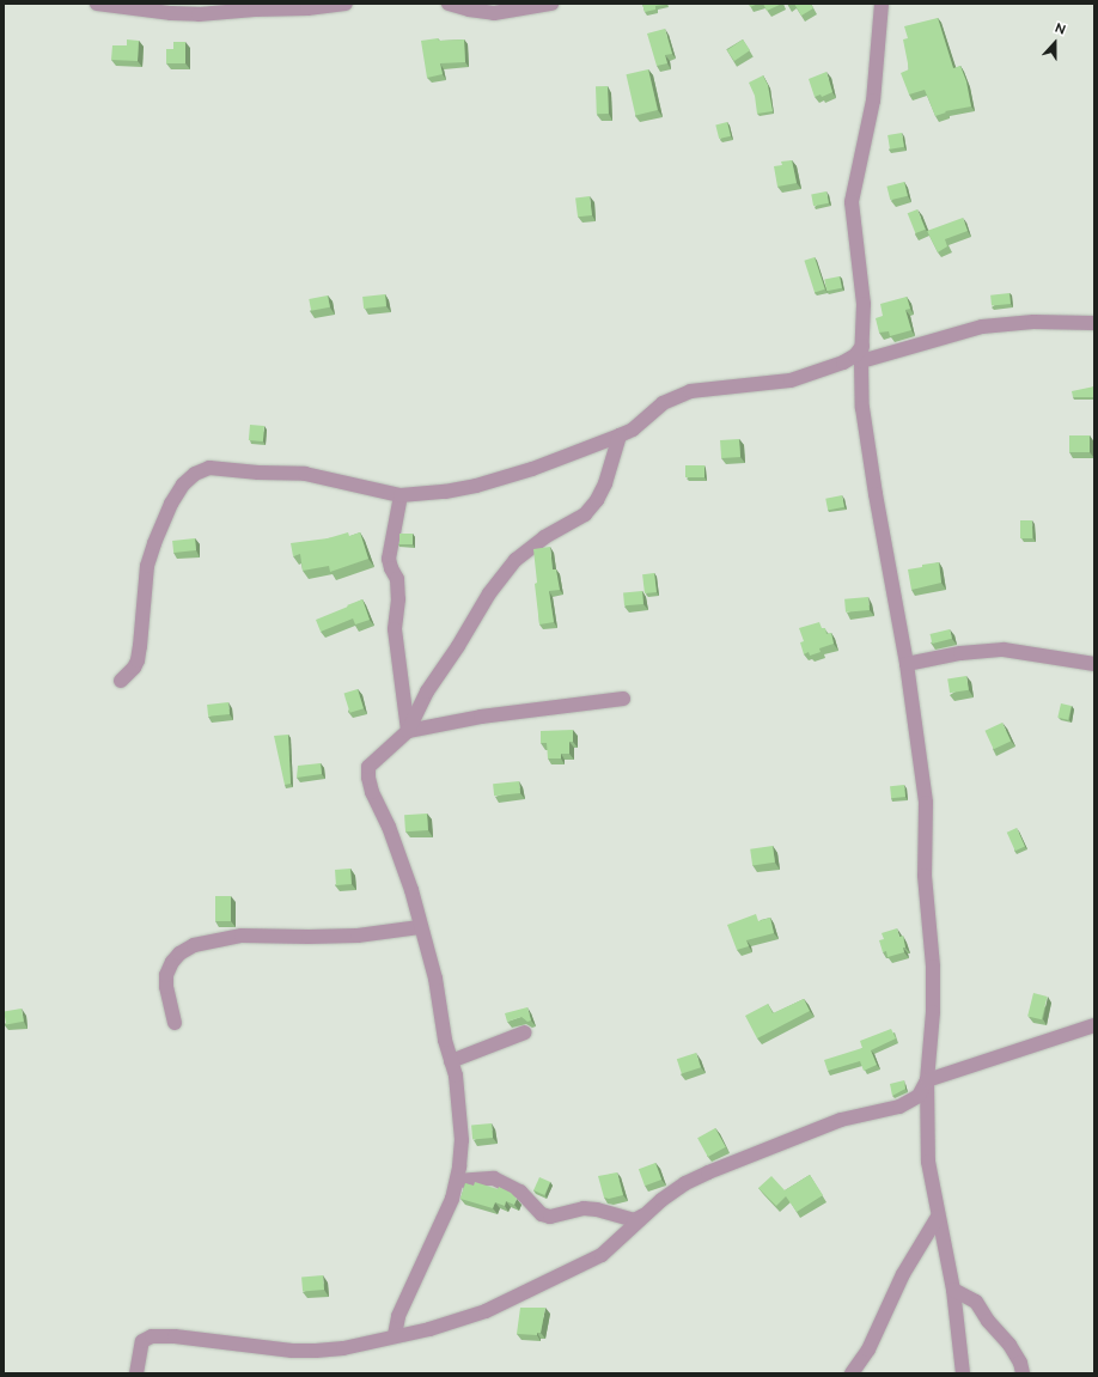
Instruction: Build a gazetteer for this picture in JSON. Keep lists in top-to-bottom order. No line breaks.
{"north":"top"}
